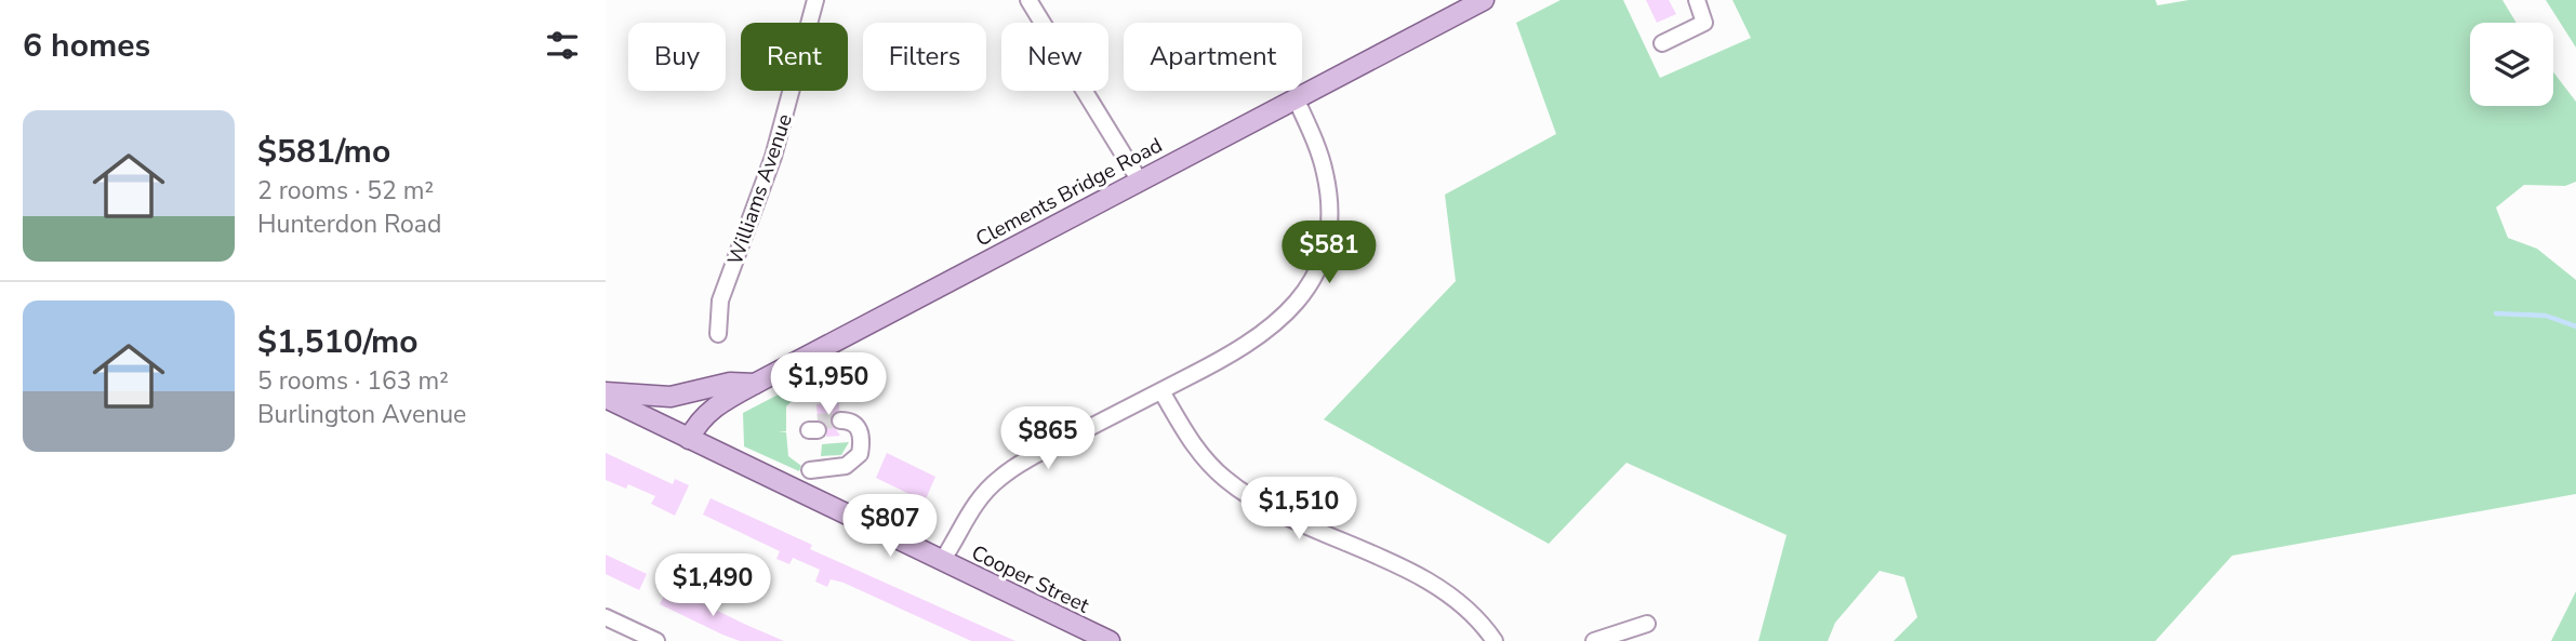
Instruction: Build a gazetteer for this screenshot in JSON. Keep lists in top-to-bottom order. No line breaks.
{"streets":{"main road":["Clements Bridge Road","Cooper Street"],"street":["Williams Avenue"]},"crossings":[["Clements Bridge Road","Cooper Street"]],"page":{"heading":"6 homes","chip":["Buy","Rent","Filters","New","Apartment"],"list":[{"name":"$581/mo","note":"2 rooms · 52 m² · Hunterdon Road"},{"name":"$1,510/mo","note":"5 rooms · 163 m² · Burlington Avenue"}],"price":["$581","$1,950","$865","$1,510","$807","$1,490"]}}
